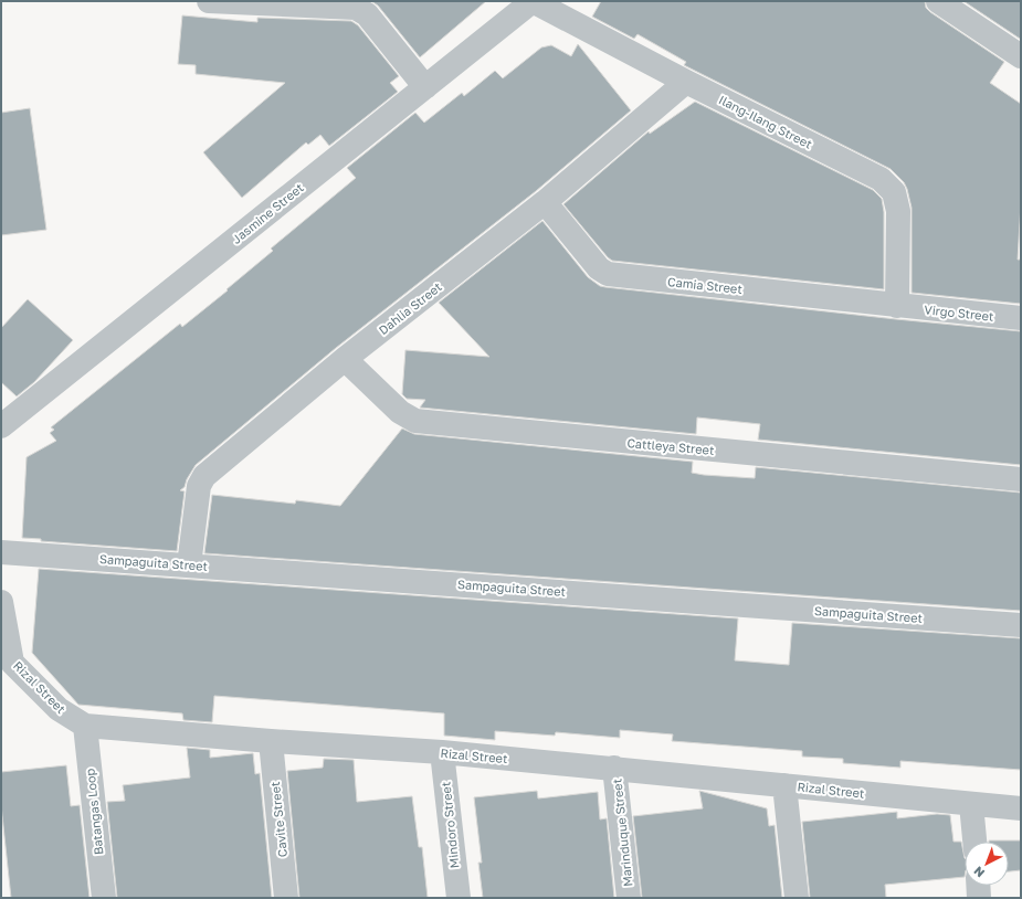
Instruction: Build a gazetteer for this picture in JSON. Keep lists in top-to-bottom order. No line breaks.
{"streets":{"street":["Ilang-Ilang Street","Jasmine Street","Camia Street","Dahlia Street","Virgo Street","Cattleya Street","Sampaguita Street","Rizal Street","Batangas Loop","Cavite Street","Mindoro Street","Marinduque Street"]},"crossings":[["Ilang-Ilang Street","Jasmine Street"],["Ilang-Ilang Street","Camia Street"],["Ilang-Ilang Street","Dahlia Street"],["Ilang-Ilang Street","Virgo Street"],["Camia Street","Dahlia Street"],["Camia Street","Virgo Street"],["Dahlia Street","Cattleya Street"],["Dahlia Street","Sampaguita Street"],["Rizal Street","Batangas Loop"],["Rizal Street","Cavite Street"],["Rizal Street","Mindoro Street"],["Rizal Street","Marinduque Street"]],"north":"bottom left"}
